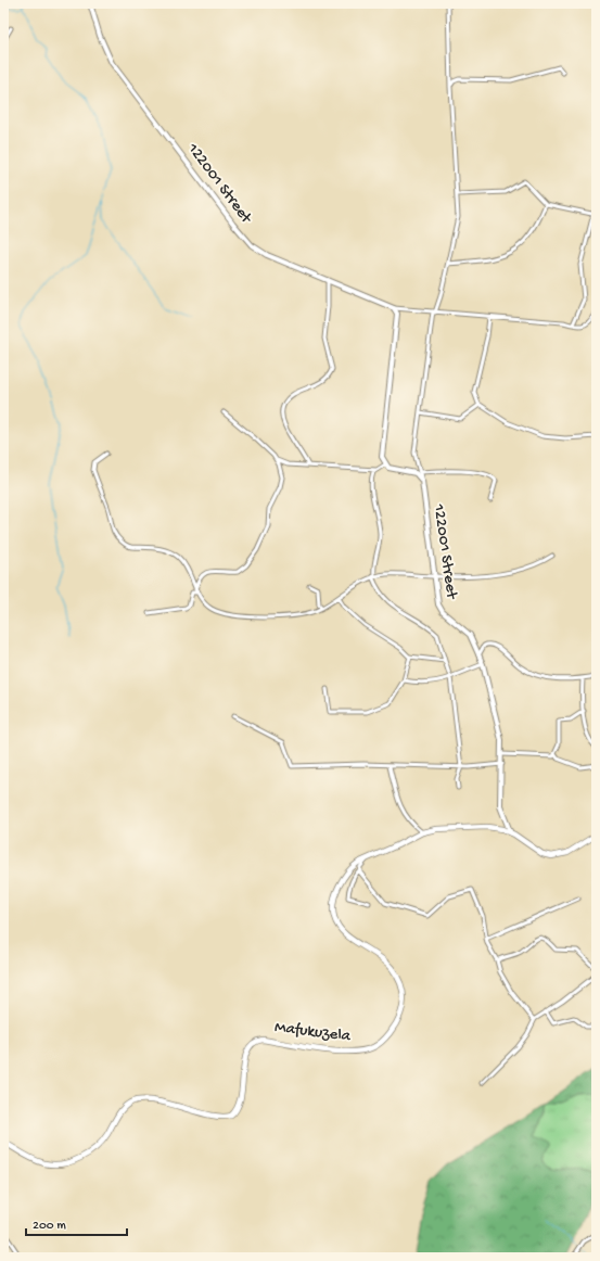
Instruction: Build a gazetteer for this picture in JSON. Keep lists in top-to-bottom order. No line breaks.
{"streets":{"main road":["Mafukuzela"],"street":["122001 Street"]},"crossings":[["122001 Street","Mafukuzela"]],"scale_bar":"200 m"}
